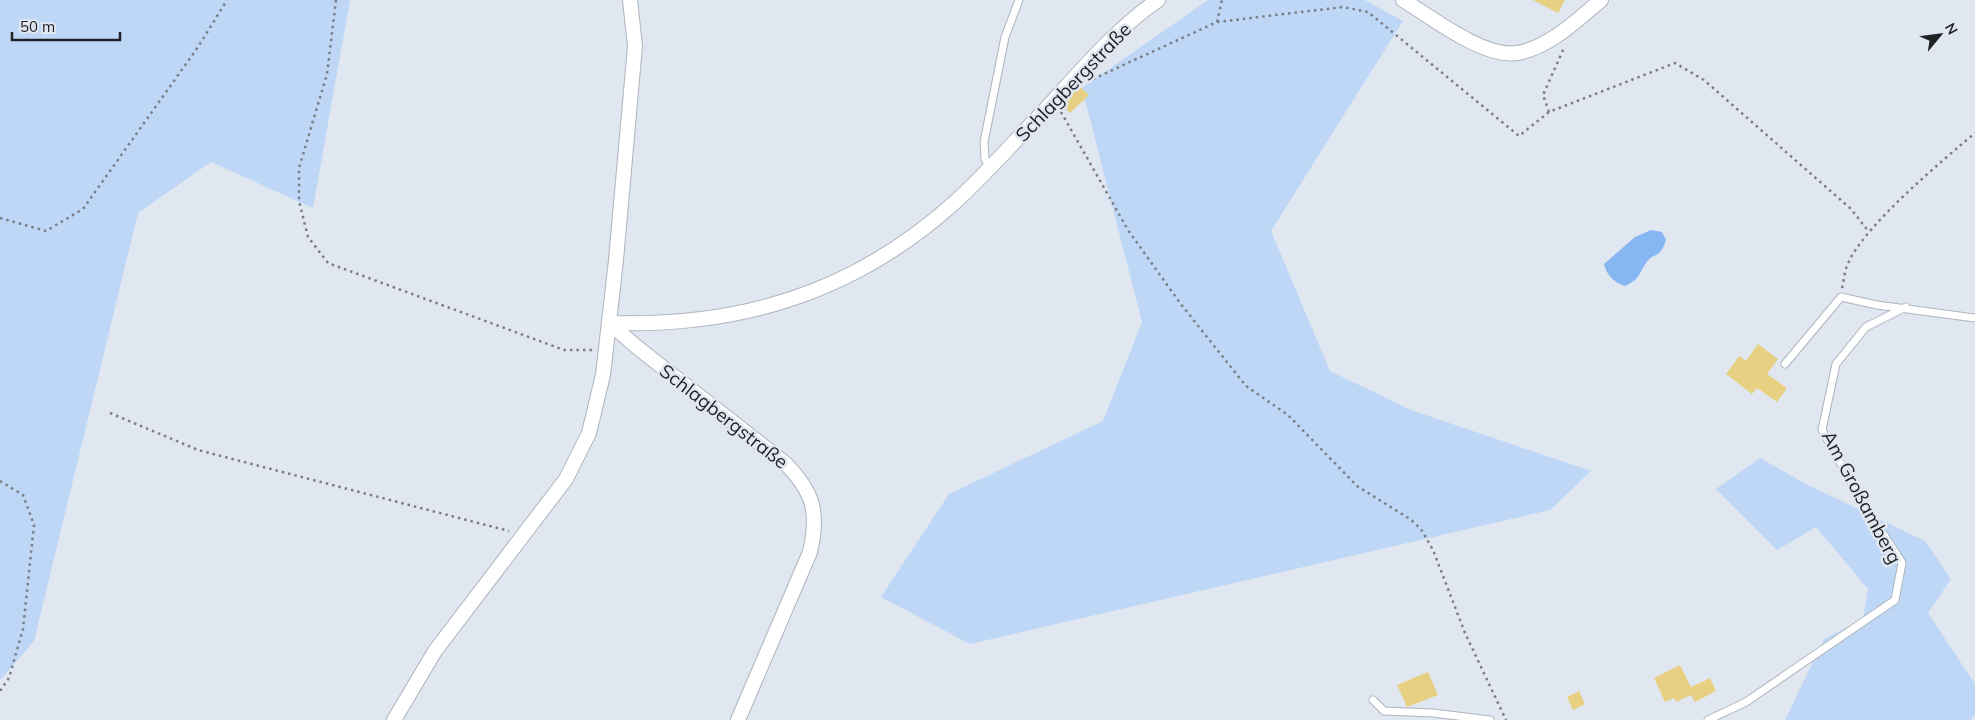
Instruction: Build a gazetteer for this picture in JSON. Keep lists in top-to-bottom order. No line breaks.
{"streets":{"street":["Schlagbergstraße"],"lane":["Am Großamberg"]},"scale_bar":"50 m","north":"top right"}
